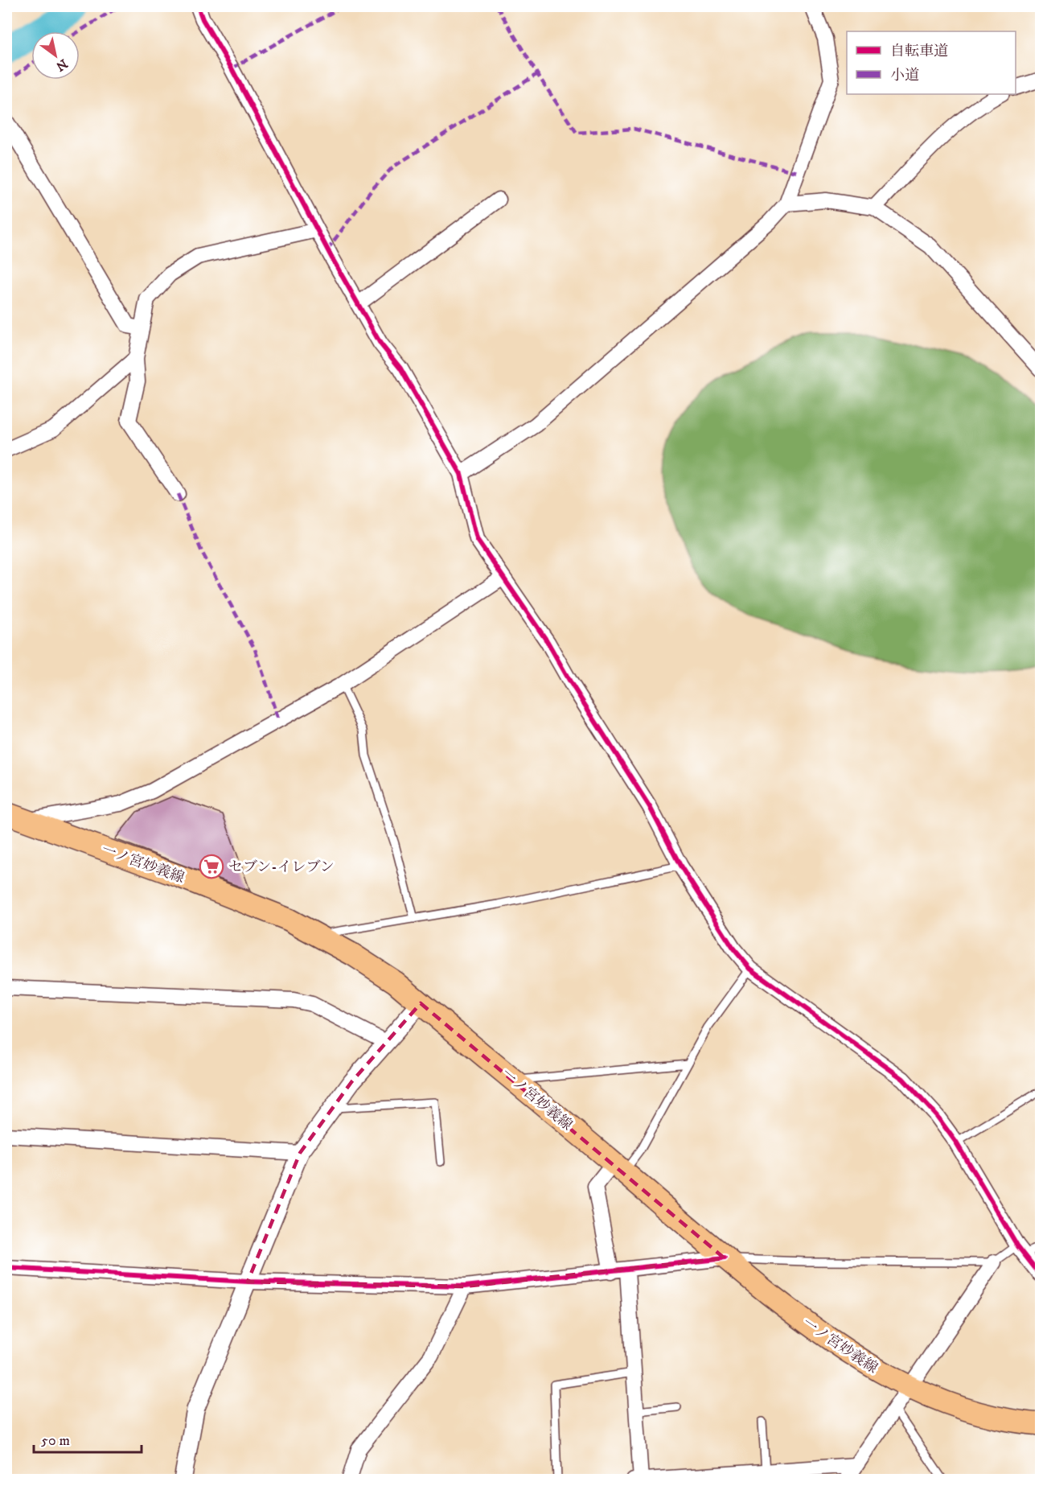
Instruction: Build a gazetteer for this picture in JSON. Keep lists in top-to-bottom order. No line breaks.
{"streets":{"main road":["一ノ宮妙義線"]},"places":{"supermarket":["セブン-イレブン"]},"legend":["自転車道","小道"],"scale_bar":"50 m","north":"bottom right"}
